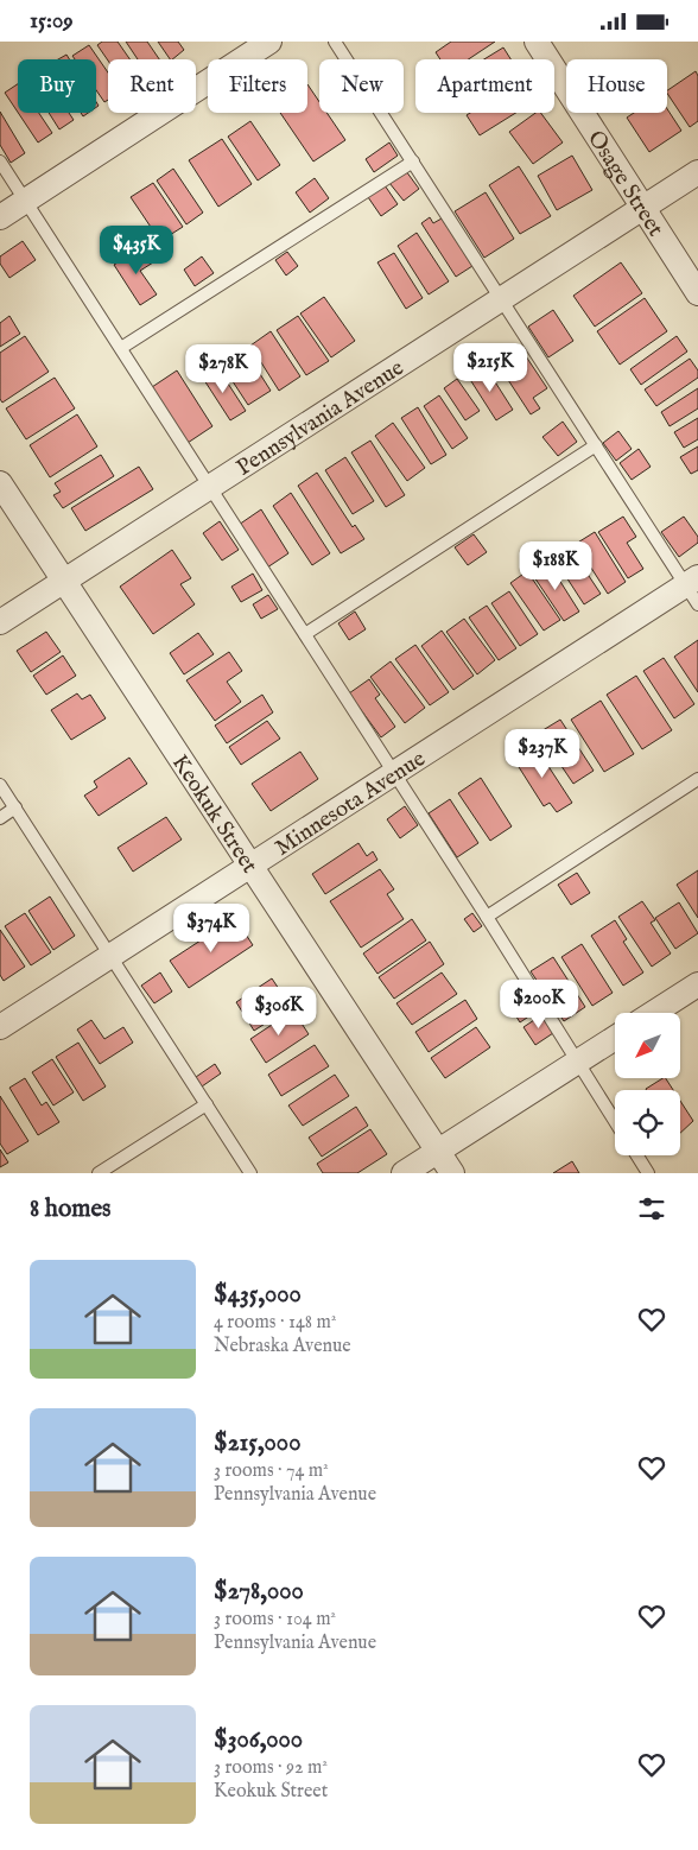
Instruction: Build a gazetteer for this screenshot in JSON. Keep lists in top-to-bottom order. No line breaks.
{"streets":{"street":["Osage Street","Pennsylvania Avenue","Minnesota Avenue","Keokuk Street"]},"crossings":[["Osage Street","Pennsylvania Avenue"],["Pennsylvania Avenue","Keokuk Street"],["Minnesota Avenue","Keokuk Street"]],"north":"bottom left","page":{"status":"15:09","chip":["Buy","Rent","Filters","New","Apartment","House"],"price":["$435K","$215K","$278K","$188K","$237K","$374K","$200K","$306K"],"heading":"8 homes","list":[{"name":"$435,000","note":"4 rooms · 148 m² · Nebraska Avenue"},{"name":"$215,000","note":"3 rooms · 74 m² · Pennsylvania Avenue"},{"name":"$278,000","note":"3 rooms · 104 m² · Pennsylvania Avenue"},{"name":"$306,000","note":"3 rooms · 92 m² · Keokuk Street"}]}}
